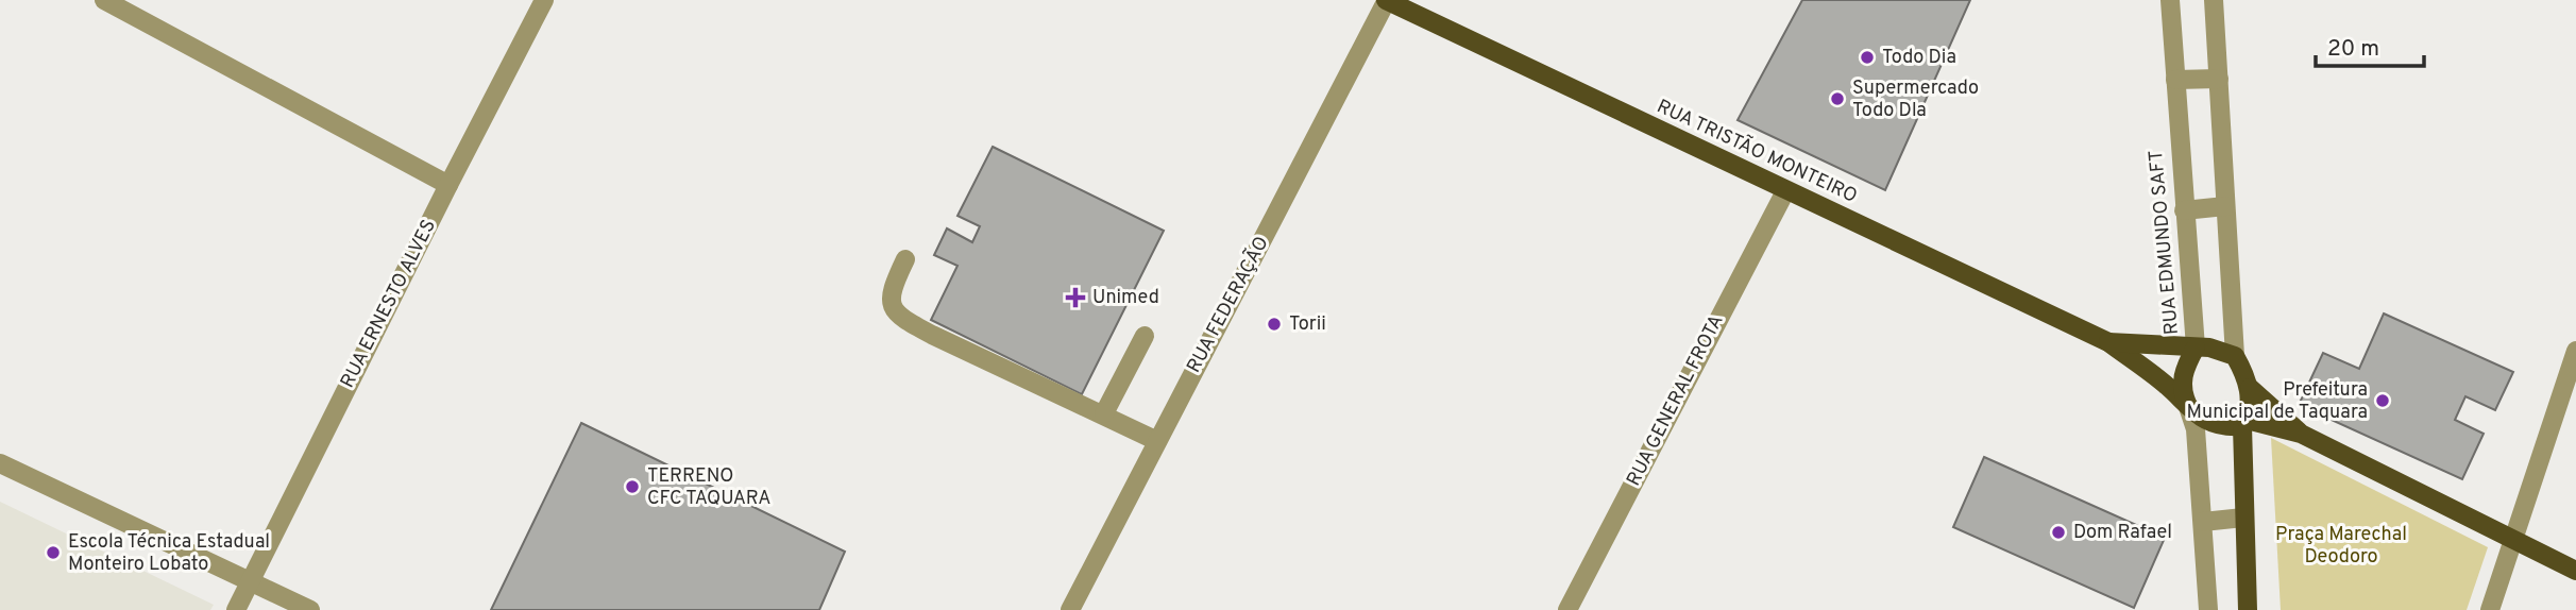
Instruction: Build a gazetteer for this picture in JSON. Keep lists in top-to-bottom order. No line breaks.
{"streets":{"main road":["RUA TRISTÃO MONTEIRO","RUA EDMUNDO SAFT"],"street":["RUA ERNESTO ALVES","RUA FEDERAÇÃO","RUA GENERAL FROTA"]},"crossings":[["RUA TRISTÃO MONTEIRO","RUA EDMUNDO SAFT"],["RUA TRISTÃO MONTEIRO","RUA FEDERAÇÃO"],["RUA TRISTÃO MONTEIRO","RUA GENERAL FROTA"]],"parks":["Praça Marechal Deodoro"],"places":{"other":["Todo Dia","Supermercado Todo DIa","Torii","Prefeitura Municipal de Taquara","TERRENO CFC TAQUARA","Dom Rafael","Escola Técnica Estadual Monteiro Lobato"],"health":["Unimed"]},"scale_bar":"20 m"}
